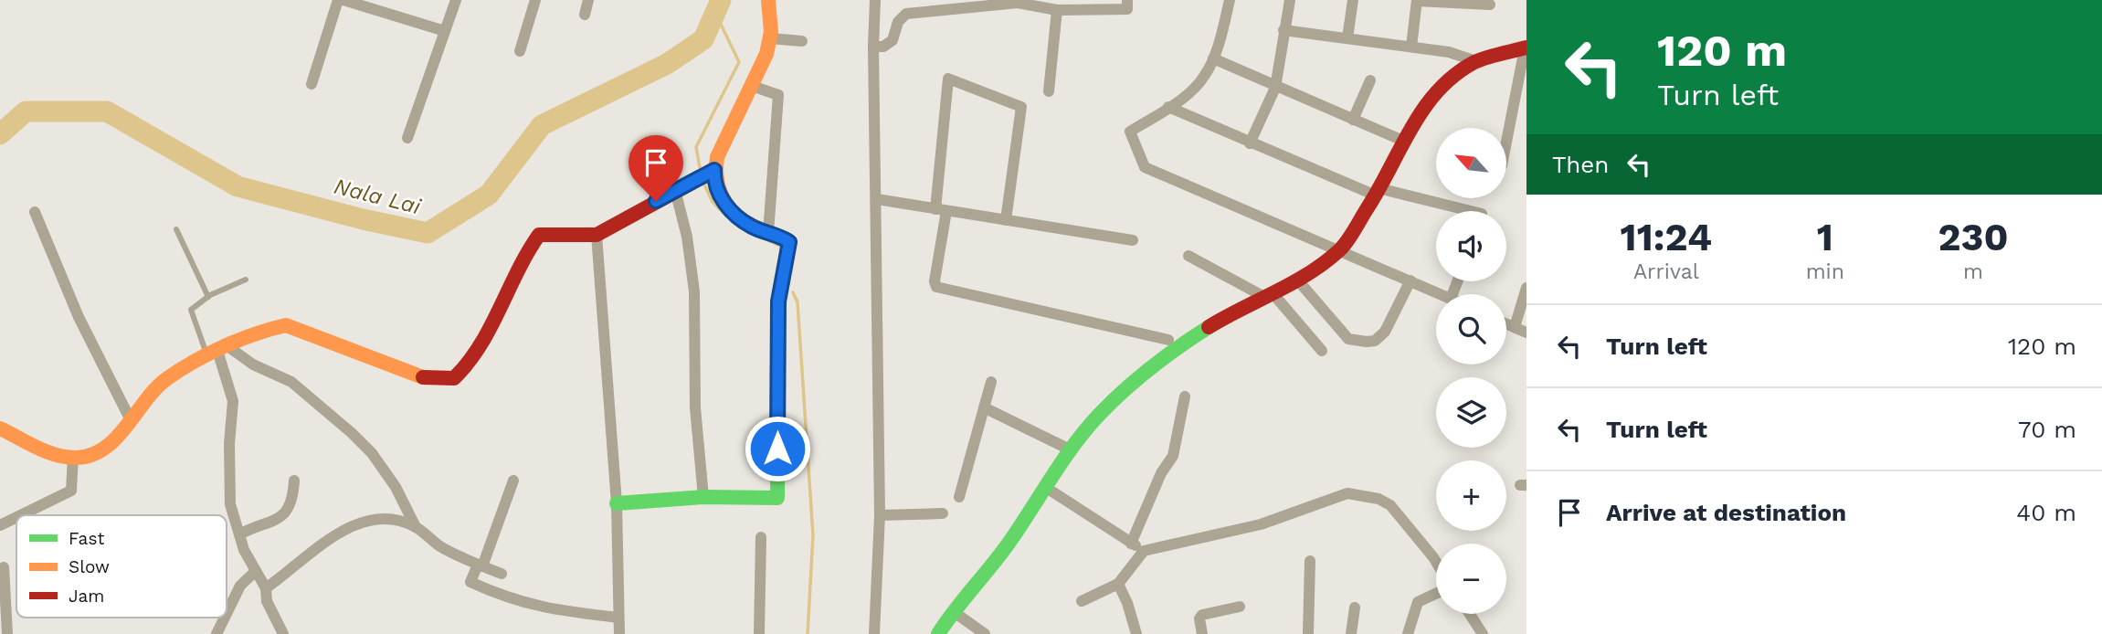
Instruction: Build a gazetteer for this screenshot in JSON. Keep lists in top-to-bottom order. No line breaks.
{"water":["Nala Lai"],"legend":["Fast","Slow","Jam"],"north":"top left","page":{"turn":["120 m","Turn left"],"map_buttons":["+","−"],"then":"Then","eta":["11:24","Arrival","1","min","230","m"],"list":[{"name":"Turn left","value":"120 m"},{"name":"Turn left","value":"70 m"},{"name":"Arrive at destination","value":"40 m"}]}}
